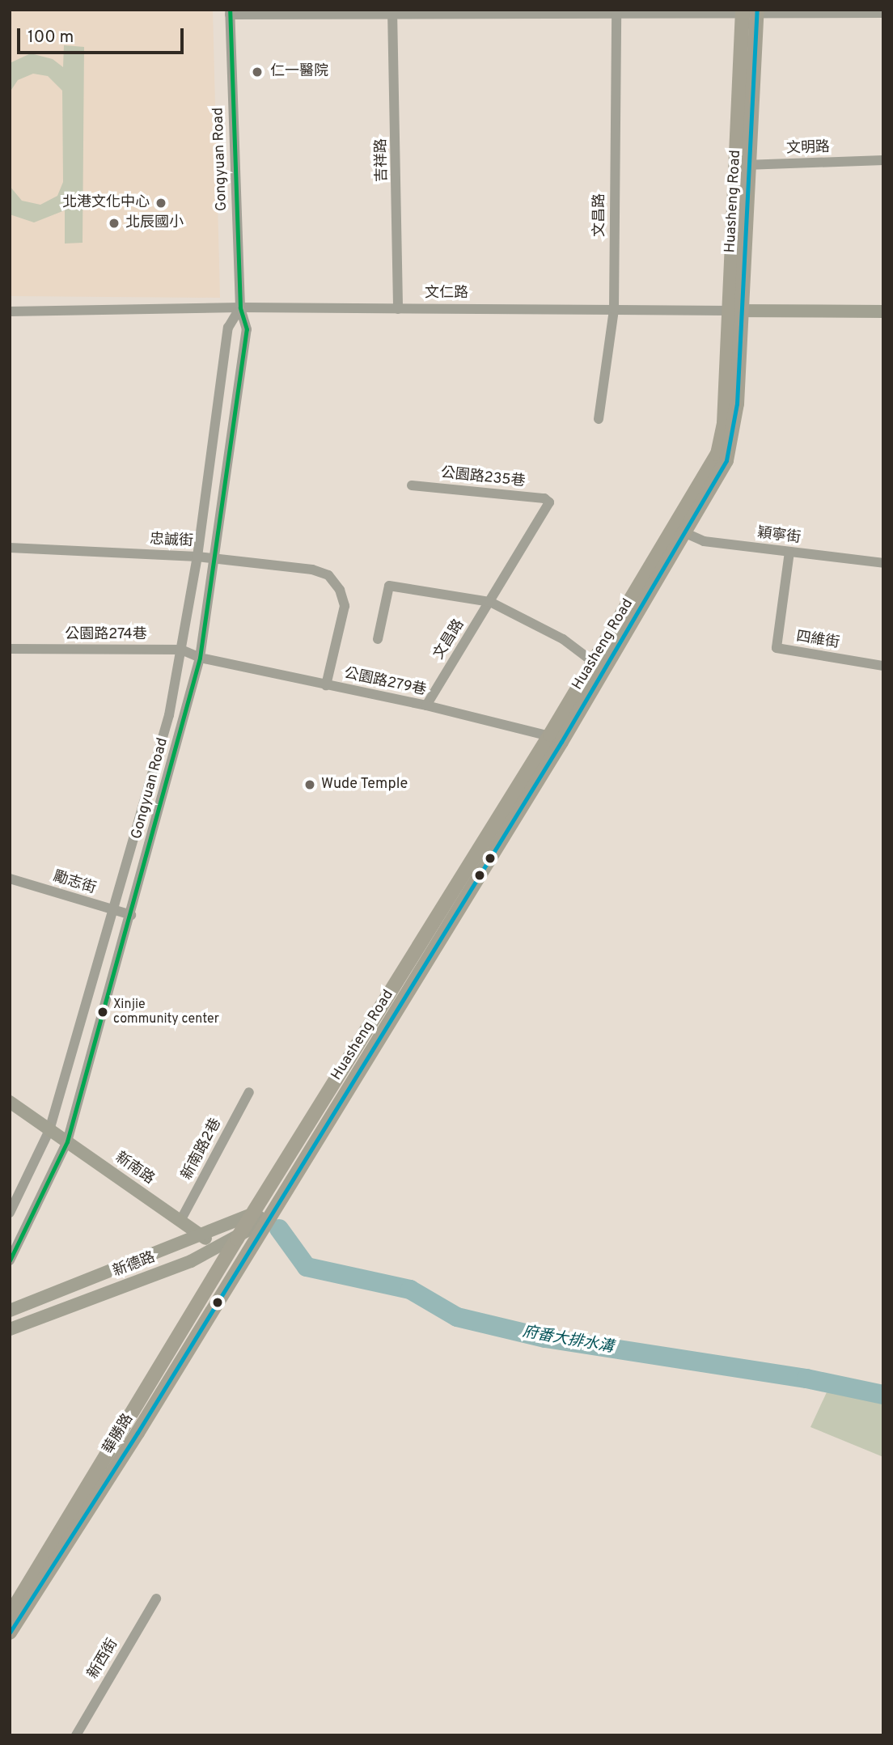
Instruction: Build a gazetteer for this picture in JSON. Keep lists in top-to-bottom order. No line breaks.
{"streets":{"main road":["Huasheng Road","文仁路","新南路","新德路","華勝路"],"street":["文明路","Gongyuan Road","吉祥路","文昌路","公園路235巷","穎寧街","忠誠街","公園路274巷","四維街","公園路279巷","勵志街","新南路2巷","新西街"]},"crossings":[["文明路","Huasheng Road"],["Gongyuan Road","文仁路"],["Gongyuan Road","忠誠街"],["Gongyuan Road","公園路274巷"],["Gongyuan Road","公園路279巷"],["Gongyuan Road","勵志街"],["Gongyuan Road","新南路"],["吉祥路","文仁路"],["Huasheng Road","文仁路"],["Huasheng Road","穎寧街"],["Huasheng Road","公園路279巷"],["Huasheng Road","新南路"],["Huasheng Road","新德路"],["Huasheng Road","華勝路"],["文昌路","文仁路"],["文昌路","公園路235巷"],["文昌路","公園路279巷"],["穎寧街","四維街"],["忠誠街","公園路279巷"],["公園路274巷","公園路279巷"],["新南路2巷","新南路"],["新南路","新德路"],["新南路","華勝路"],["新德路","華勝路"]],"water":["府番大排水溝"],"places":["仁一醫院","北港文化中心","北辰國小","Wude Temple","Xinjie community center"],"scale_bar":"100 m"}
